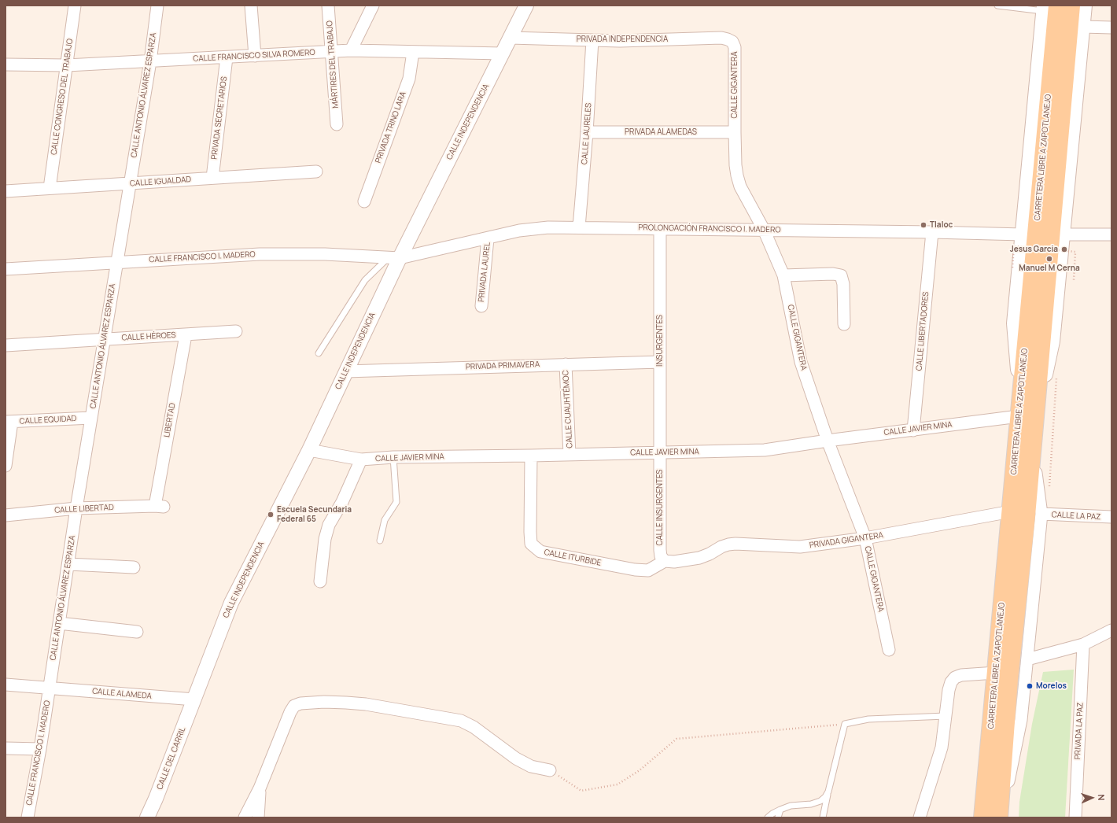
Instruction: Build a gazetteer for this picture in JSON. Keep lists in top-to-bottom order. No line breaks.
{"streets":{"main road":["CARRETERA LIBRE A ZAPOTLANEJO"],"street":["PRIVADA INDEPENDENCIA","CALLE FRANCISCO SILVA ROMERO","MÁRTIRES DEL TRABAJO","CALLE GIGANTERA","CALLE ANTONIO ÁLVAREZ ESPARZA","CALLE CONGRESO DEL TRABAJO","PRIVADA SECRETARIOS","CALLE INDEPENDENCIA","PRIVADA TRINO LARA","PRIVADA ALAMEDAS","CALLE LAURELES","CALLE IGUALDAD","PROLONGACIÓN FRANCISCO I. MADERO","CALLE FRANCISCO I. MADERO","PRIVADA LAUREL","CALLE LIBERTADORES","CALLE HÉROES","INSURGENTES","PRIVADA PRIMAVERA","CALLE CUAUHTÉMOC","CALLE EQUIDAD","LIBERTAD","CALLE JAVIER MINA","CALLE INSURGENTES","CALLE LIBERTAD","CALLE LA PAZ","PRIVADA GIGANTERA","CALLE ITURBIDE","CALLE ALAMEDA","PRIVADA LA PAZ","CALLE DEL CARRIL"]},"crossings":[["PRIVADA INDEPENDENCIA","CALLE GIGANTERA"],["PRIVADA INDEPENDENCIA","CALLE INDEPENDENCIA"],["PRIVADA INDEPENDENCIA","CALLE LAURELES"],["CALLE FRANCISCO SILVA ROMERO","MÁRTIRES DEL TRABAJO"],["CALLE FRANCISCO SILVA ROMERO","CALLE ANTONIO ÁLVAREZ ESPARZA"],["CALLE FRANCISCO SILVA ROMERO","CALLE CONGRESO DEL TRABAJO"],["CALLE FRANCISCO SILVA ROMERO","PRIVADA SECRETARIOS"],["CALLE FRANCISCO SILVA ROMERO","CALLE INDEPENDENCIA"],["CALLE FRANCISCO SILVA ROMERO","PRIVADA TRINO LARA"],["CALLE GIGANTERA","PRIVADA ALAMEDAS"],["CALLE GIGANTERA","PROLONGACIÓN FRANCISCO I. MADERO"],["CALLE GIGANTERA","CALLE JAVIER MINA"],["CALLE GIGANTERA","PRIVADA GIGANTERA"],["CALLE ANTONIO ÁLVAREZ ESPARZA","CALLE IGUALDAD"],["CALLE ANTONIO ÁLVAREZ ESPARZA","CALLE FRANCISCO I. MADERO"],["CALLE ANTONIO ÁLVAREZ ESPARZA","CALLE HÉROES"],["CALLE ANTONIO ÁLVAREZ ESPARZA","CALLE EQUIDAD"],["CALLE ANTONIO ÁLVAREZ ESPARZA","CALLE LIBERTAD"],["CALLE ANTONIO ÁLVAREZ ESPARZA","CALLE ALAMEDA"],["CALLE CONGRESO DEL TRABAJO","CALLE IGUALDAD"],["PRIVADA SECRETARIOS","CALLE IGUALDAD"],["CALLE INDEPENDENCIA","PROLONGACIÓN FRANCISCO I. MADERO"],["CALLE INDEPENDENCIA","CALLE FRANCISCO I. MADERO"],["CALLE INDEPENDENCIA","PRIVADA PRIMAVERA"],["CALLE INDEPENDENCIA","CALLE JAVIER MINA"],["CALLE INDEPENDENCIA","CALLE ALAMEDA"],["CALLE INDEPENDENCIA","CALLE DEL CARRIL"],["PRIVADA ALAMEDAS","CALLE LAURELES"],["CALLE LAURELES","PROLONGACIÓN FRANCISCO I. MADERO"],["CARRETERA LIBRE A ZAPOTLANEJO","CALLE JAVIER MINA"],["CARRETERA LIBRE A ZAPOTLANEJO","PRIVADA GIGANTERA"],["PROLONGACIÓN FRANCISCO I. MADERO","CALLE FRANCISCO I. MADERO"],["PROLONGACIÓN FRANCISCO I. MADERO","PRIVADA LAUREL"],["PROLONGACIÓN FRANCISCO I. MADERO","CALLE LIBERTADORES"],["PROLONGACIÓN FRANCISCO I. MADERO","INSURGENTES"],["CALLE FRANCISCO I. MADERO","CALLE ALAMEDA"],["CALLE LIBERTADORES","CALLE JAVIER MINA"],["CALLE HÉROES","LIBERTAD"],["INSURGENTES","PRIVADA PRIMAVERA"],["INSURGENTES","CALLE JAVIER MINA"],["INSURGENTES","CALLE INSURGENTES"],["PRIVADA PRIMAVERA","CALLE CUAUHTÉMOC"],["CALLE CUAUHTÉMOC","CALLE JAVIER MINA"],["LIBERTAD","CALLE LIBERTAD"],["CALLE JAVIER MINA","CALLE INSURGENTES"],["CALLE JAVIER MINA","CALLE ITURBIDE"],["CALLE INSURGENTES","PRIVADA GIGANTERA"],["CALLE INSURGENTES","CALLE ITURBIDE"],["PRIVADA GIGANTERA","CALLE ITURBIDE"],["CALLE ALAMEDA","CALLE DEL CARRIL"]],"places":["Tlaloc","Jesus Garcia","Manuel M Cerna","Escuela Secundaria Federal 65","Morelos"],"north":"right"}
